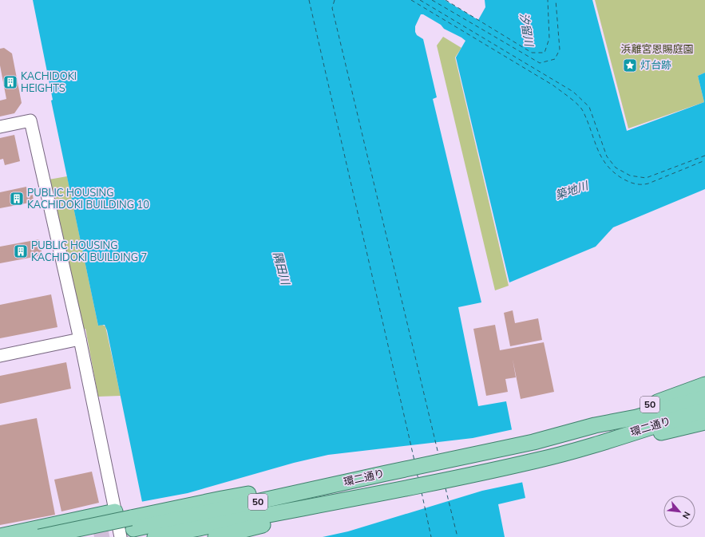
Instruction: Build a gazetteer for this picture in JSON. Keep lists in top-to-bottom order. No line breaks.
{"streets":{"main road":["50","環二通り"]},"crossings":[["50","環二通り"]],"water":["汐留川","築地川","隅田川"],"parks":["浜離宮恩賜庭園"],"places":{"place":["灯台跡"],"building":["KACHIDOKI HEIGHTS","PUBLIC HOUSING KACHIDOKI BUILDING 10","PUBLIC HOUSING KACHIDOKI BUILDING 7"]},"north":"bottom right"}
